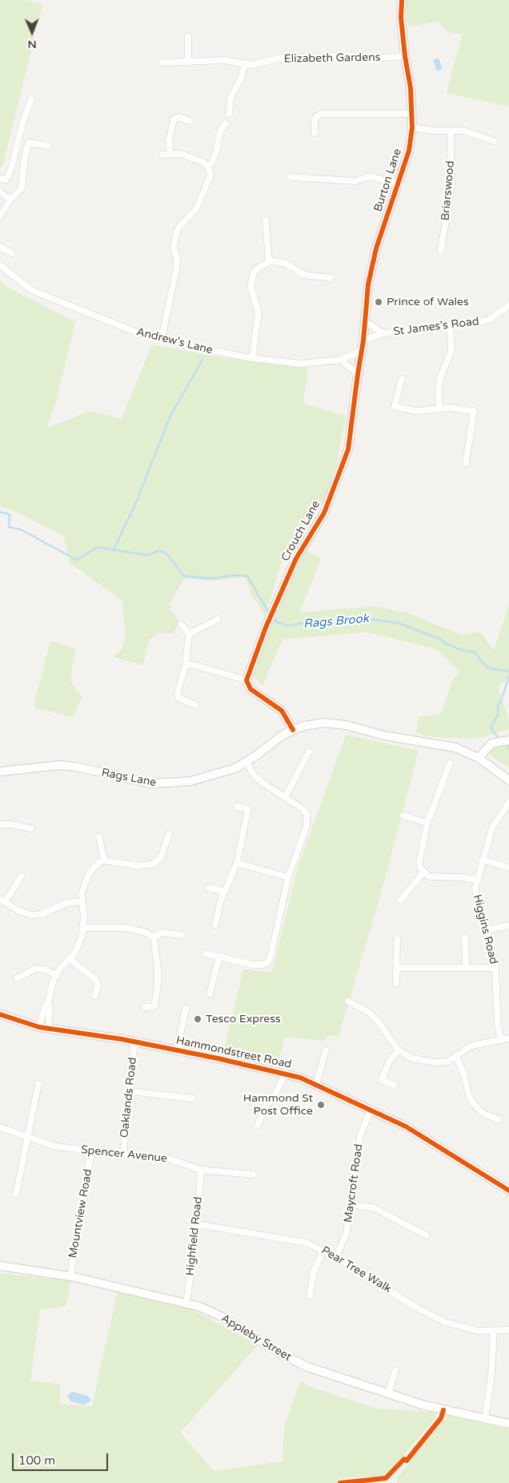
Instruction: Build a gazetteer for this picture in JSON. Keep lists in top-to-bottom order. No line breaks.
{"streets":{"street":["Elizabeth Gardens","Burton Lane","Briarswood","St James's Road","Andrew's Lane","Crouch Lane","Rags Lane","Higgins Road","Hammondstreet Road","Oaklands Road","Spencer Avenue","Maycroft Road","Mountview Road","Highfield Road","Pear Tree Walk","Appleby Street"]},"crossings":[["Elizabeth Gardens","Burton Lane"],["Burton Lane","St James's Road"],["Burton Lane","Crouch Lane"],["St James's Road","Crouch Lane"],["Andrew's Lane","Crouch Lane"],["Hammondstreet Road","Oaklands Road"],["Hammondstreet Road","Maycroft Road"],["Oaklands Road","Spencer Avenue"],["Spencer Avenue","Mountview Road"],["Spencer Avenue","Highfield Road"],["Maycroft Road","Pear Tree Walk"],["Mountview Road","Appleby Street"],["Highfield Road","Pear Tree Walk"],["Highfield Road","Appleby Street"]],"water":["Rags Brook"],"places":["Prince of Wales","Tesco Express","Hammond St Post Office"],"scale_bar":"100 m","north":"bottom"}
